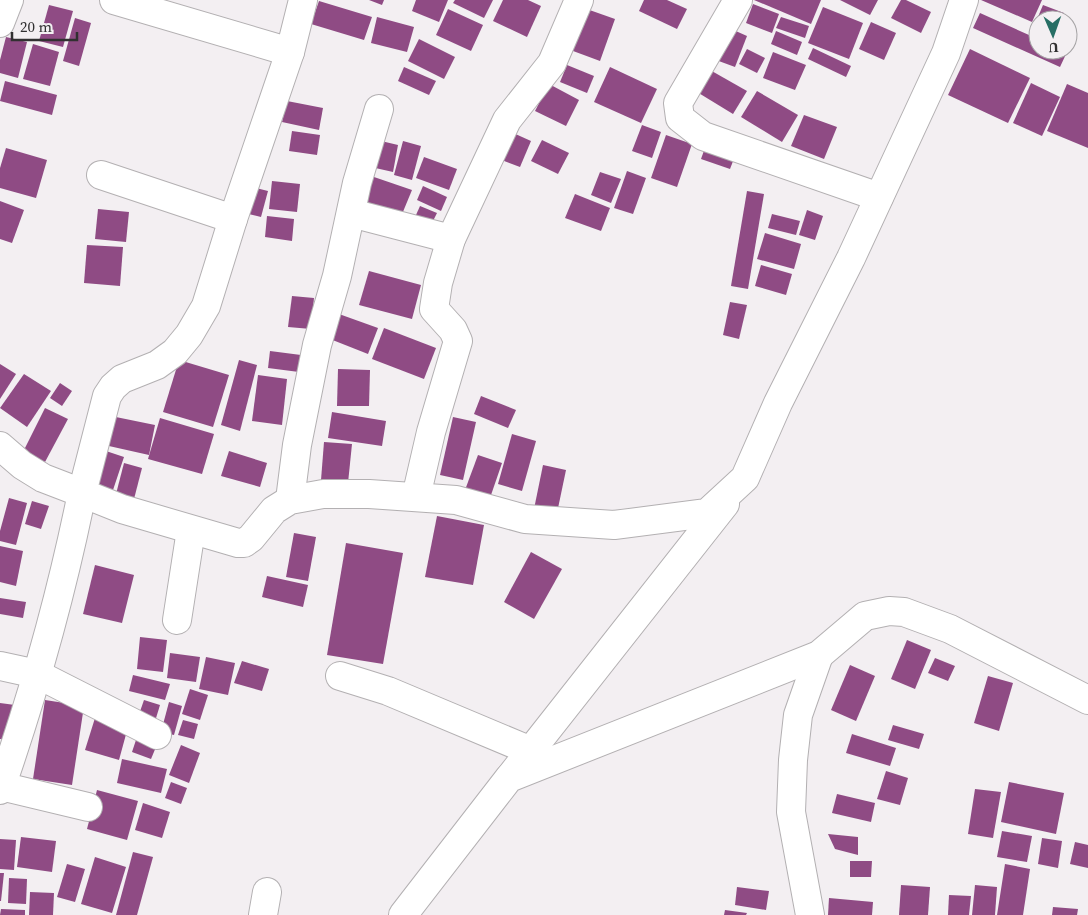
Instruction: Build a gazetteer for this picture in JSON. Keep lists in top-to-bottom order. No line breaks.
{"scale_bar":"20 m","north":"bottom"}
